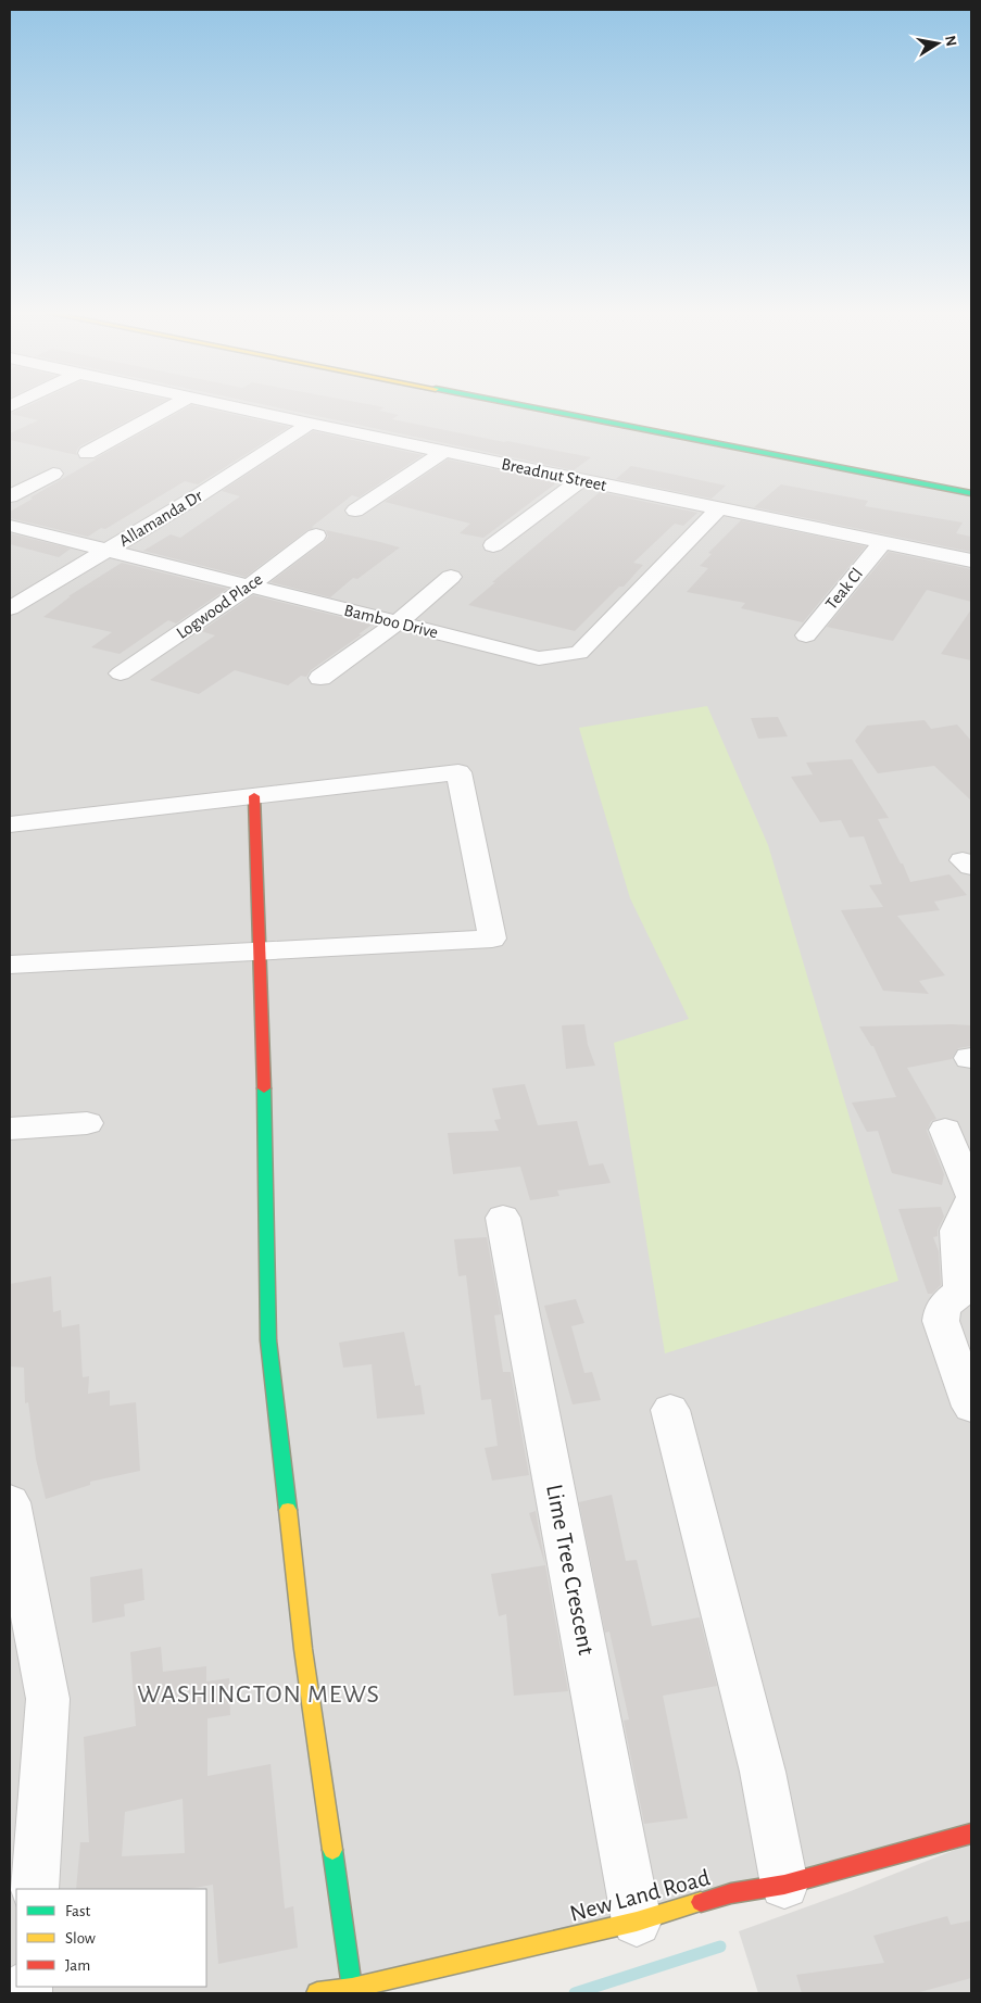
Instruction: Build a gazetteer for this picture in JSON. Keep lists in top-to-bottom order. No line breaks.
{"streets":{"main road":["New Land Road"],"street":["Breadnut Street","Allamanda Dr","Teak Cl","Logwood Place","Bamboo Drive","Lime Tree Crescent"]},"crossings":[["Breadnut Street","Allamanda Dr"],["Breadnut Street","Teak Cl"],["Breadnut Street","Bamboo Drive"],["Allamanda Dr","Bamboo Drive"],["Logwood Place","Bamboo Drive"],["Lime Tree Crescent","New Land Road"]],"districts":["WASHINGTON MEWS"],"legend":["Fast","Slow","Jam"],"north":"right"}
